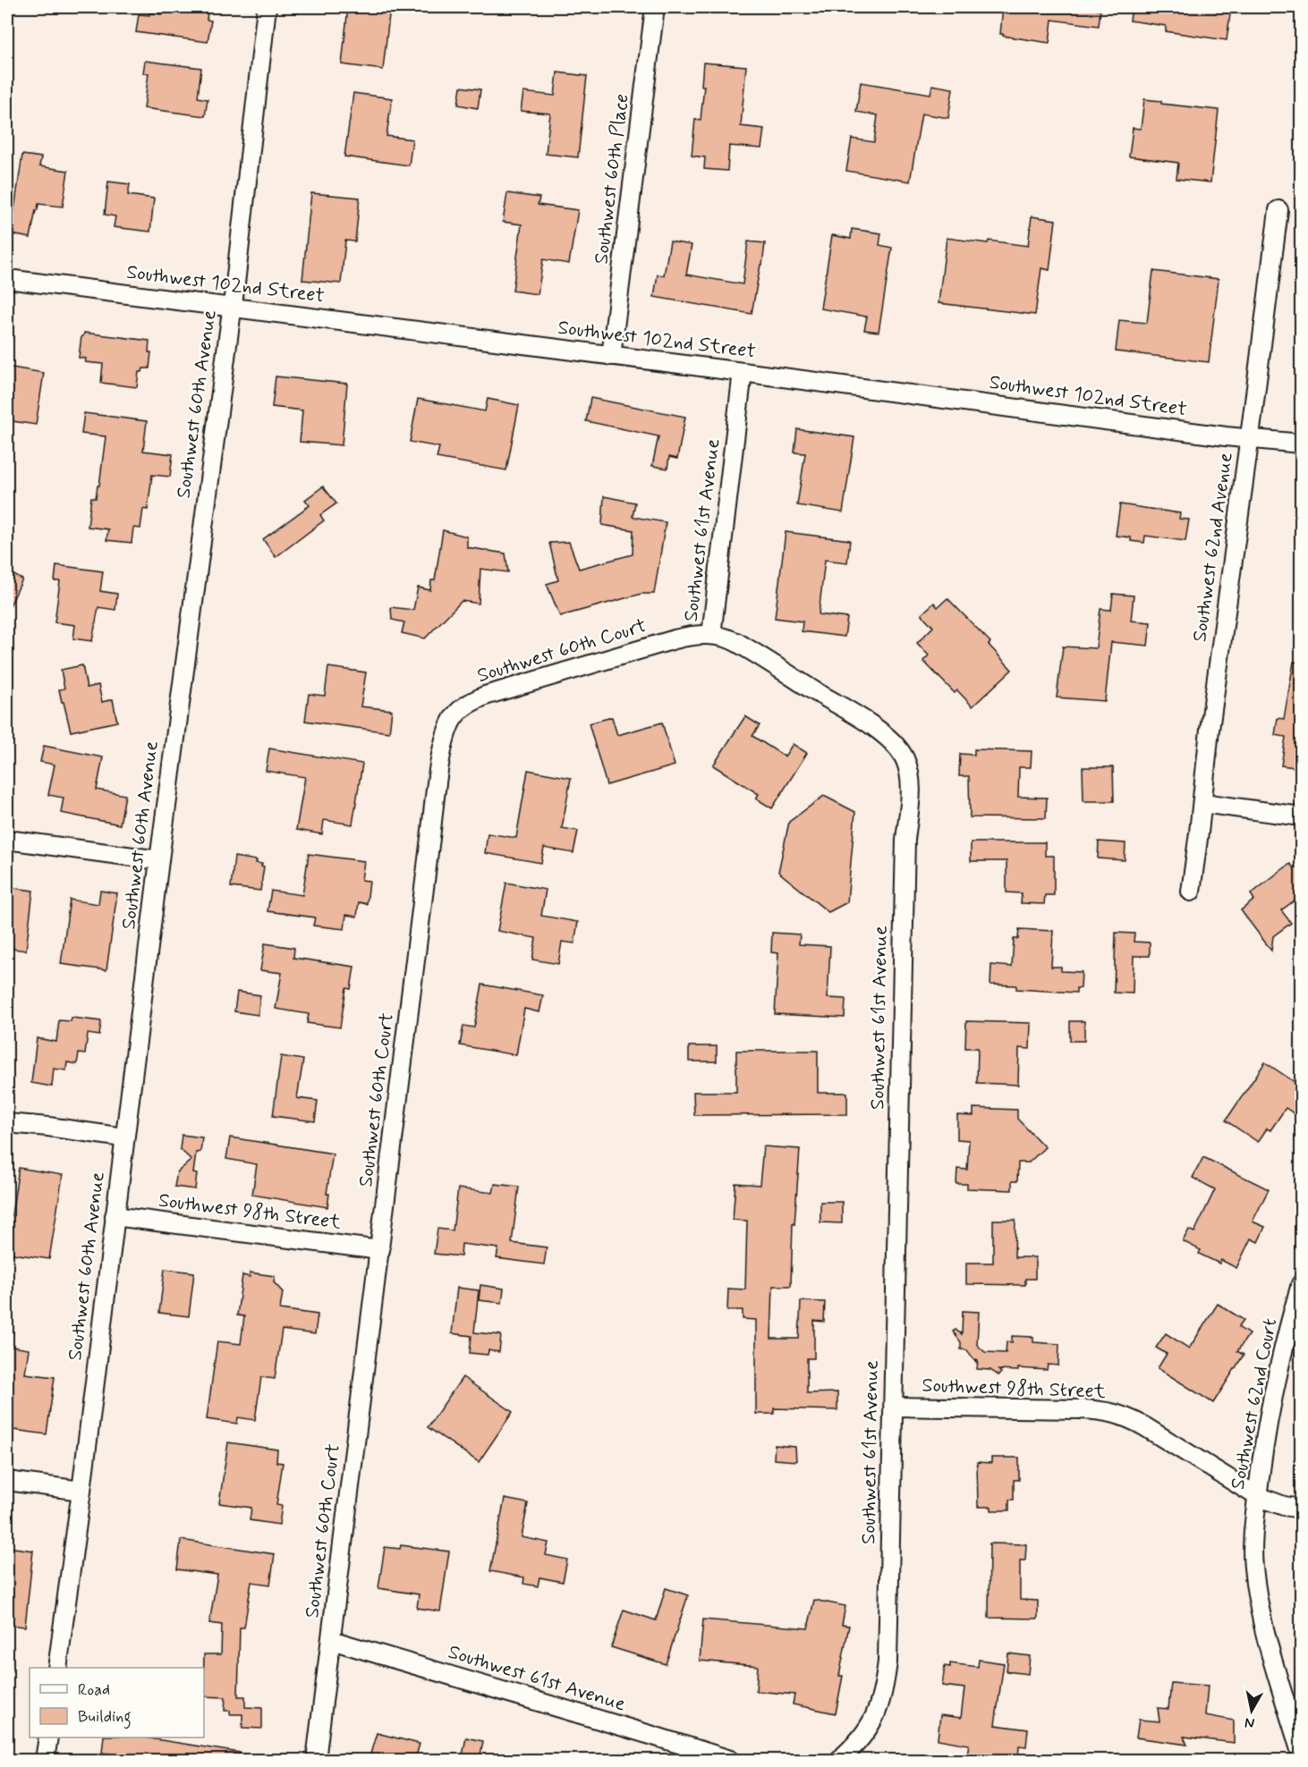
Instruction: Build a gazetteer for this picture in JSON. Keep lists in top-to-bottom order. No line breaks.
{"streets":{"street":["Southwest 60th Place","Southwest 102nd Street","Southwest 60th Avenue","Southwest 61st Avenue","Southwest 62nd Avenue","Southwest 60th Court","Southwest 98th Street","Southwest 62nd Court"]},"crossings":[["Southwest 60th Place","Southwest 102nd Street"],["Southwest 102nd Street","Southwest 60th Avenue"],["Southwest 102nd Street","Southwest 61st Avenue"],["Southwest 102nd Street","Southwest 62nd Avenue"],["Southwest 60th Avenue","Southwest 98th Street"],["Southwest 61st Avenue","Southwest 60th Court"],["Southwest 61st Avenue","Southwest 98th Street"],["Southwest 60th Court","Southwest 98th Street"],["Southwest 98th Street","Southwest 62nd Court"]],"legend":["Road","Building"],"north":"bottom"}
